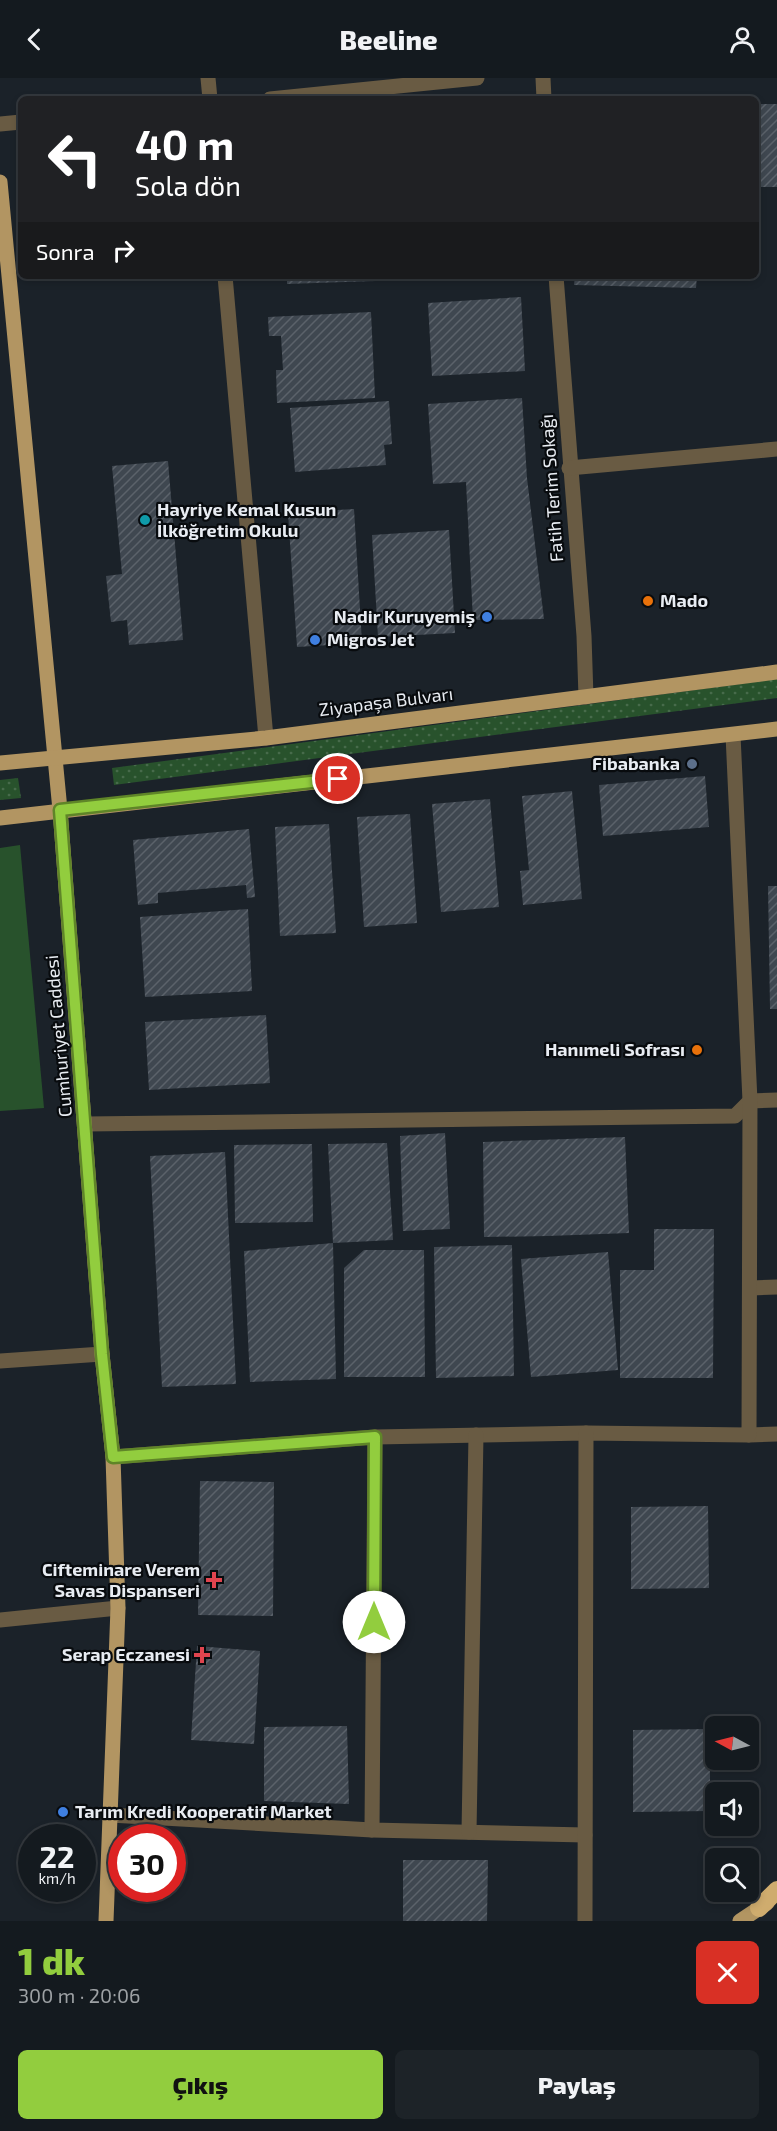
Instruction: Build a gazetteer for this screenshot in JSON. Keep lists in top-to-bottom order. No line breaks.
{"streets":{"main road":["Ziyapaşa Bulvarı","Cumhuriyet Caddesi"],"street":["Fatih Terim Sokağı"]},"crossings":[["Fatih Terim Sokağı","Ziyapaşa Bulvarı"],["Ziyapaşa Bulvarı","Cumhuriyet Caddesi"]],"places":{"other":["Hayriye Kemal Kusun İlköğretim Okulu","Mado","Nadir Kuruyemiş","Migros Jet","Fibabanka","Hanımeli Sofrası","Tarım Kredi Kooperatif Market"],"health":["Cifteminare Verem Savas Dispanseri","Serap Eczanesi"]},"north":"left","page":{"header":"Beeline","turn":["40 m","Sola dön"],"then":"Sonra","speed":"22 km/h","limit":"30","heading":["1 dk","300 m · 20:06"],"buttons":["Çıkış","Paylaş"]}}
